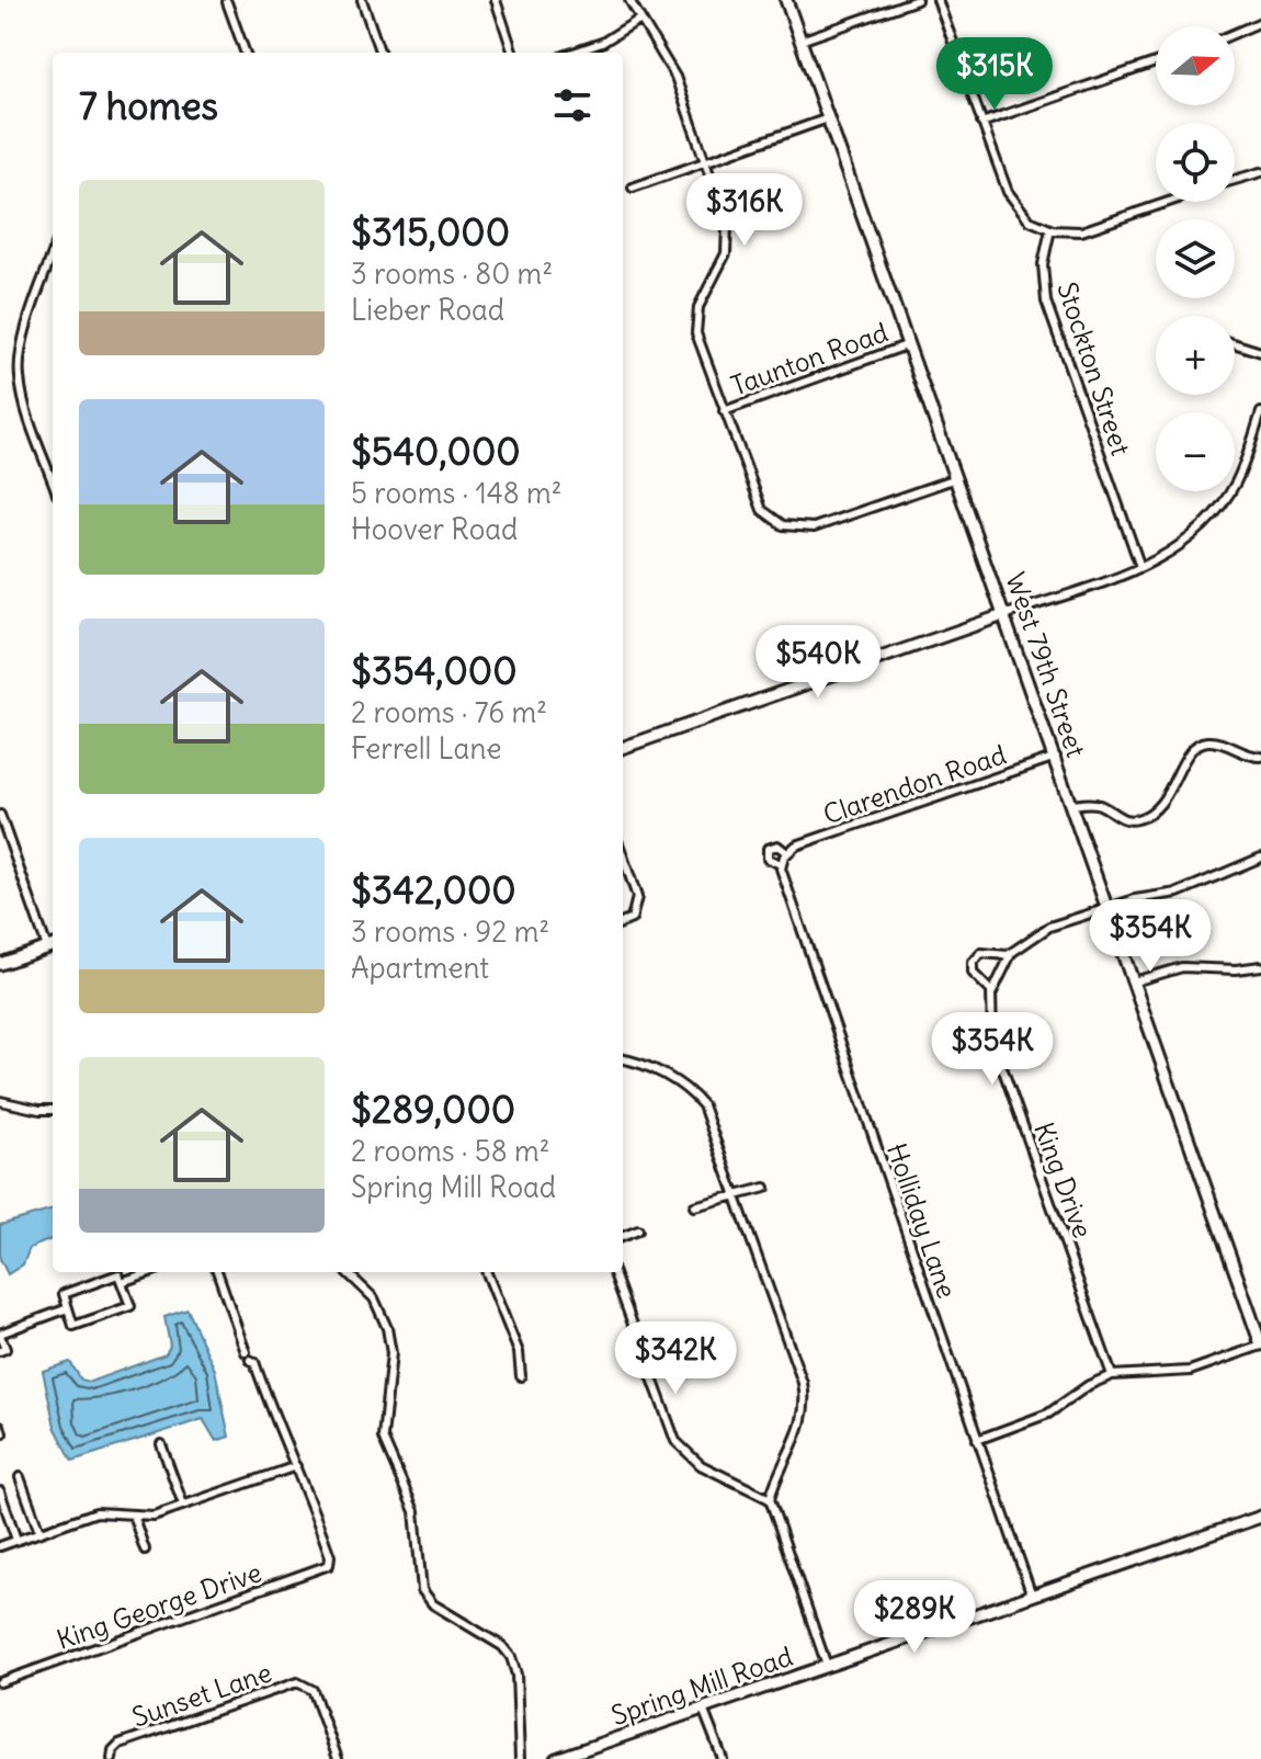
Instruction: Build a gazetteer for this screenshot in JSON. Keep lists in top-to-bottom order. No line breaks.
{"streets":{"main road":["West 79th Street","Spring Mill Road"],"street":["Taunton Road","Stockton Street","Clarendon Road","King Drive","Holliday Lane","King George Drive","Sunset Lane"]},"crossings":[["Taunton Road","West 79th Street"],["West 79th Street","Clarendon Road"],["West 79th Street","King Drive"],["Clarendon Road","Holliday Lane"],["Holliday Lane","Spring Mill Road"]],"north":"right","page":{"map_buttons":["+","−"],"price":["$315K","$316K","$540K","$354K","$354K","$342K","$289K"],"heading":"7 homes","list":[{"name":"$315,000","note":"3 rooms · 80 m² · Lieber Road"},{"name":"$540,000","note":"5 rooms · 148 m² · Hoover Road"},{"name":"$354,000","note":"2 rooms · 76 m² · Ferrell Lane"},{"name":"$342,000","note":"3 rooms · 92 m² · Apartment"},{"name":"$289,000","note":"2 rooms · 58 m² · Spring Mill Road"}]}}
